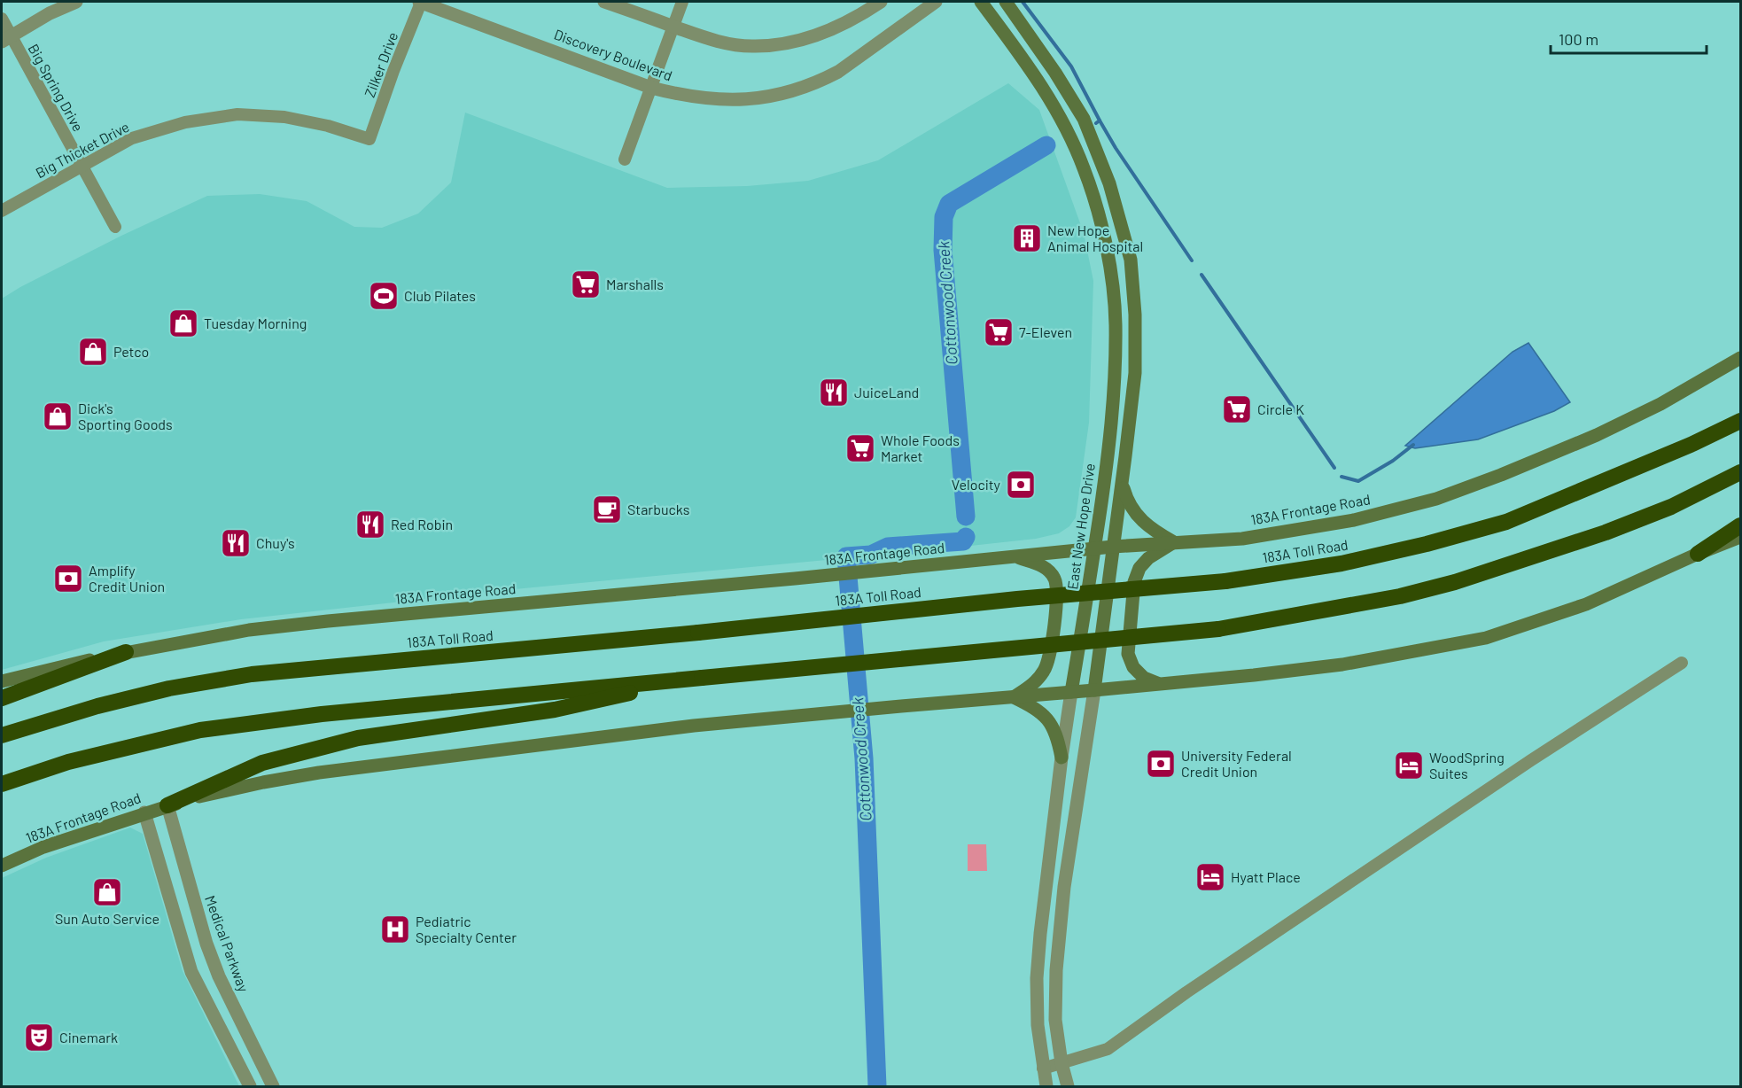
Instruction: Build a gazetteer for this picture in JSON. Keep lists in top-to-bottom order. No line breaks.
{"streets":{"highway":["183A Toll Road"],"main road":["183A Frontage Road","East New Hope Drive"],"street":["Discovery Boulevard","Zilker Drive","Big Spring Drive","Big Thicket Drive","Medical Parkway"]},"crossings":[["Discovery Boulevard","Zilker Drive"],["Zilker Drive","Big Thicket Drive"],["Big Spring Drive","Big Thicket Drive"],["183A Frontage Road","East New Hope Drive"],["183A Frontage Road","Medical Parkway"]],"water":["Cottonwood Creek"],"places":{"building":["New Hope Animal Hospital"],"supermarket":["Marshalls","7-Eleven","Circle K","Whole Foods Market"],"sports":["Club Pilates"],"shop":["Tuesday Morning","Petco","Dick's Sporting Goods","Sun Auto Service"],"restaurant":["JuiceLand","Red Robin","Chuy's"],"bank":["Velocity","Amplify Credit Union","University Federal Credit Union"],"cafe":["Starbucks"],"hotel":["WoodSpring Suites","Hyatt Place"],"hospital":["Pediatric Specialty Center"],"theatre":["Cinemark"]},"scale_bar":"100 m"}
